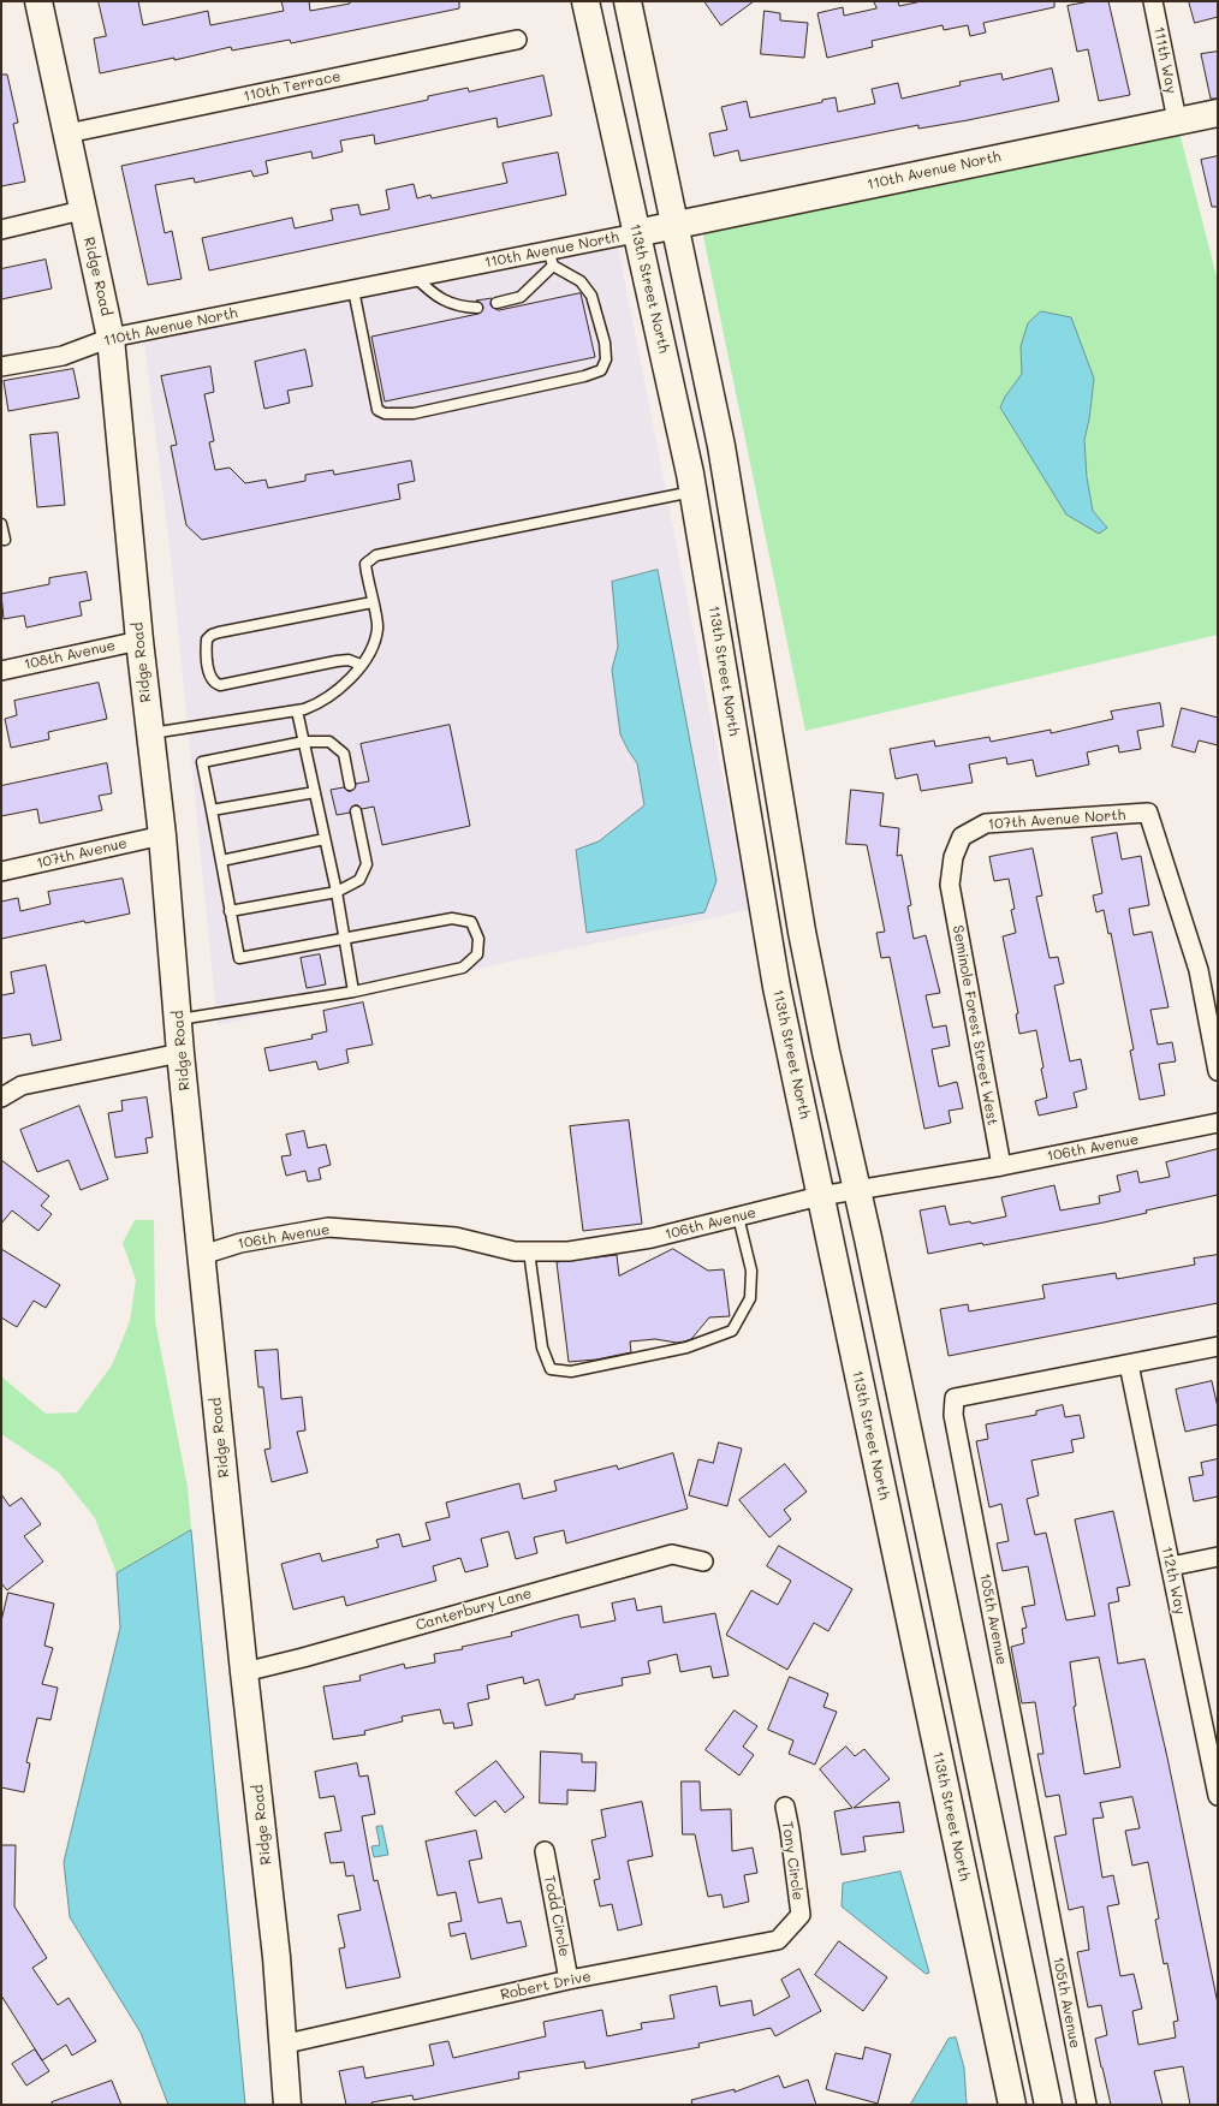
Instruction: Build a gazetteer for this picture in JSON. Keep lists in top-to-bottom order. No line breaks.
{"streets":{"main road":["110th Avenue North","Ridge Road","113th Street North"],"street":["111th Way","110th Terrace","108th Avenue","107th Avenue North","107th Avenue","Seminole Forest Street West","106th Avenue","112th Way","Canterbury Lane","105th Avenue","Tony Circle","Todd Circle","Robert Drive"]},"crossings":[["111th Way","110th Avenue North"],["110th Terrace","Ridge Road"],["110th Avenue North","Ridge Road"],["110th Avenue North","113th Street North"],["Ridge Road","108th Avenue"],["Ridge Road","107th Avenue"],["Ridge Road","106th Avenue"],["Ridge Road","Canterbury Lane"],["Ridge Road","Robert Drive"],["113th Street North","106th Avenue"],["107th Avenue North","Seminole Forest Street West"],["Seminole Forest Street West","106th Avenue"],["112th Way","105th Avenue"],["Tony Circle","Robert Drive"],["Todd Circle","Robert Drive"]]}
